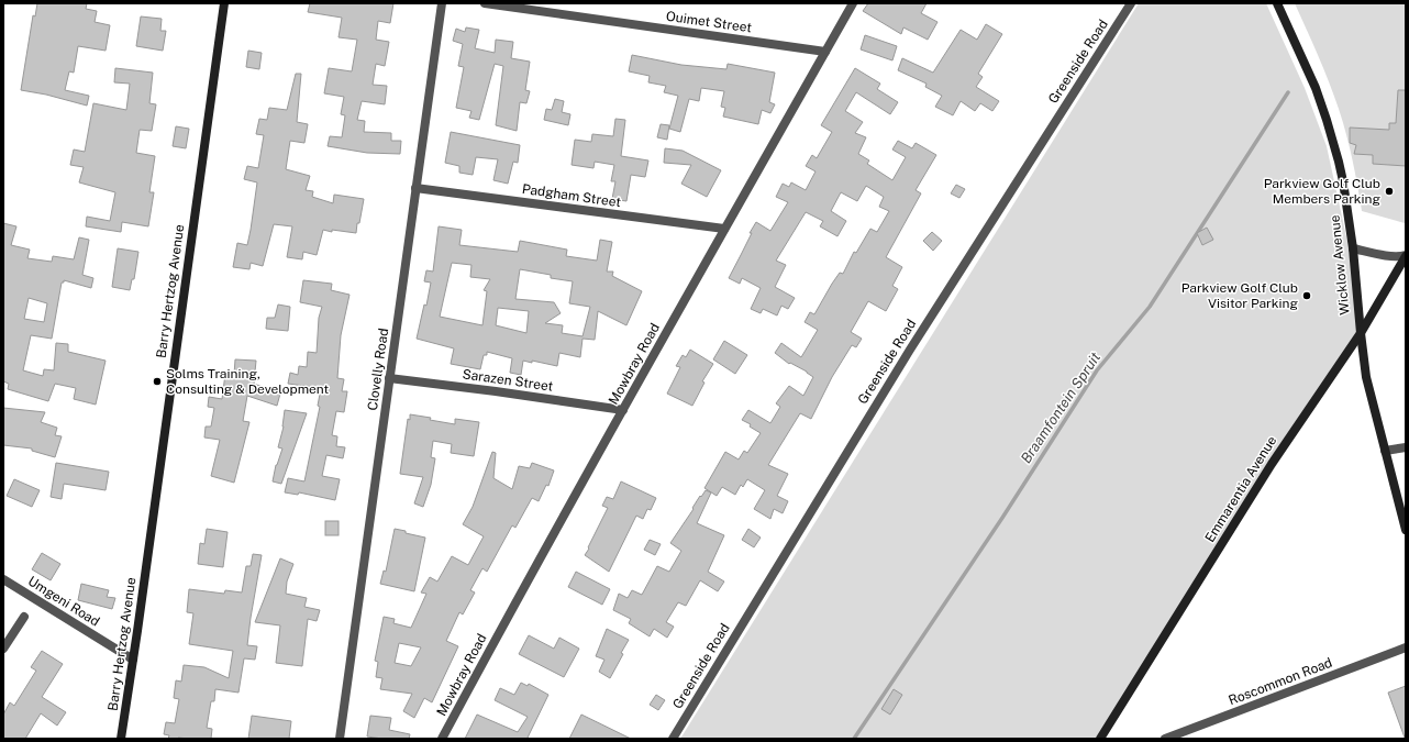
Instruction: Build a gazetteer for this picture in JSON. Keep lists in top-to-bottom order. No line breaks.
{"streets":{"street":["Ouimet Street","Greenside Road","Padgham Street","Wicklow Avenue","Barry Hertzog Avenue","Mowbray Road","Clovelly Road","Sarazen Street","Emmarentia Avenue","Umgeni Road","Roscommon Road"]},"crossings":[["Ouimet Street","Mowbray Road"],["Padgham Street","Mowbray Road"],["Padgham Street","Clovelly Road"],["Wicklow Avenue","Emmarentia Avenue"],["Barry Hertzog Avenue","Umgeni Road"],["Mowbray Road","Sarazen Street"],["Clovelly Road","Sarazen Street"]],"water":["Braamfontein Spruit"],"places":["Parkview Golf Club Members Parking","Parkview Golf Club Visitor Parking","Solms Training, Consulting & Development"]}
